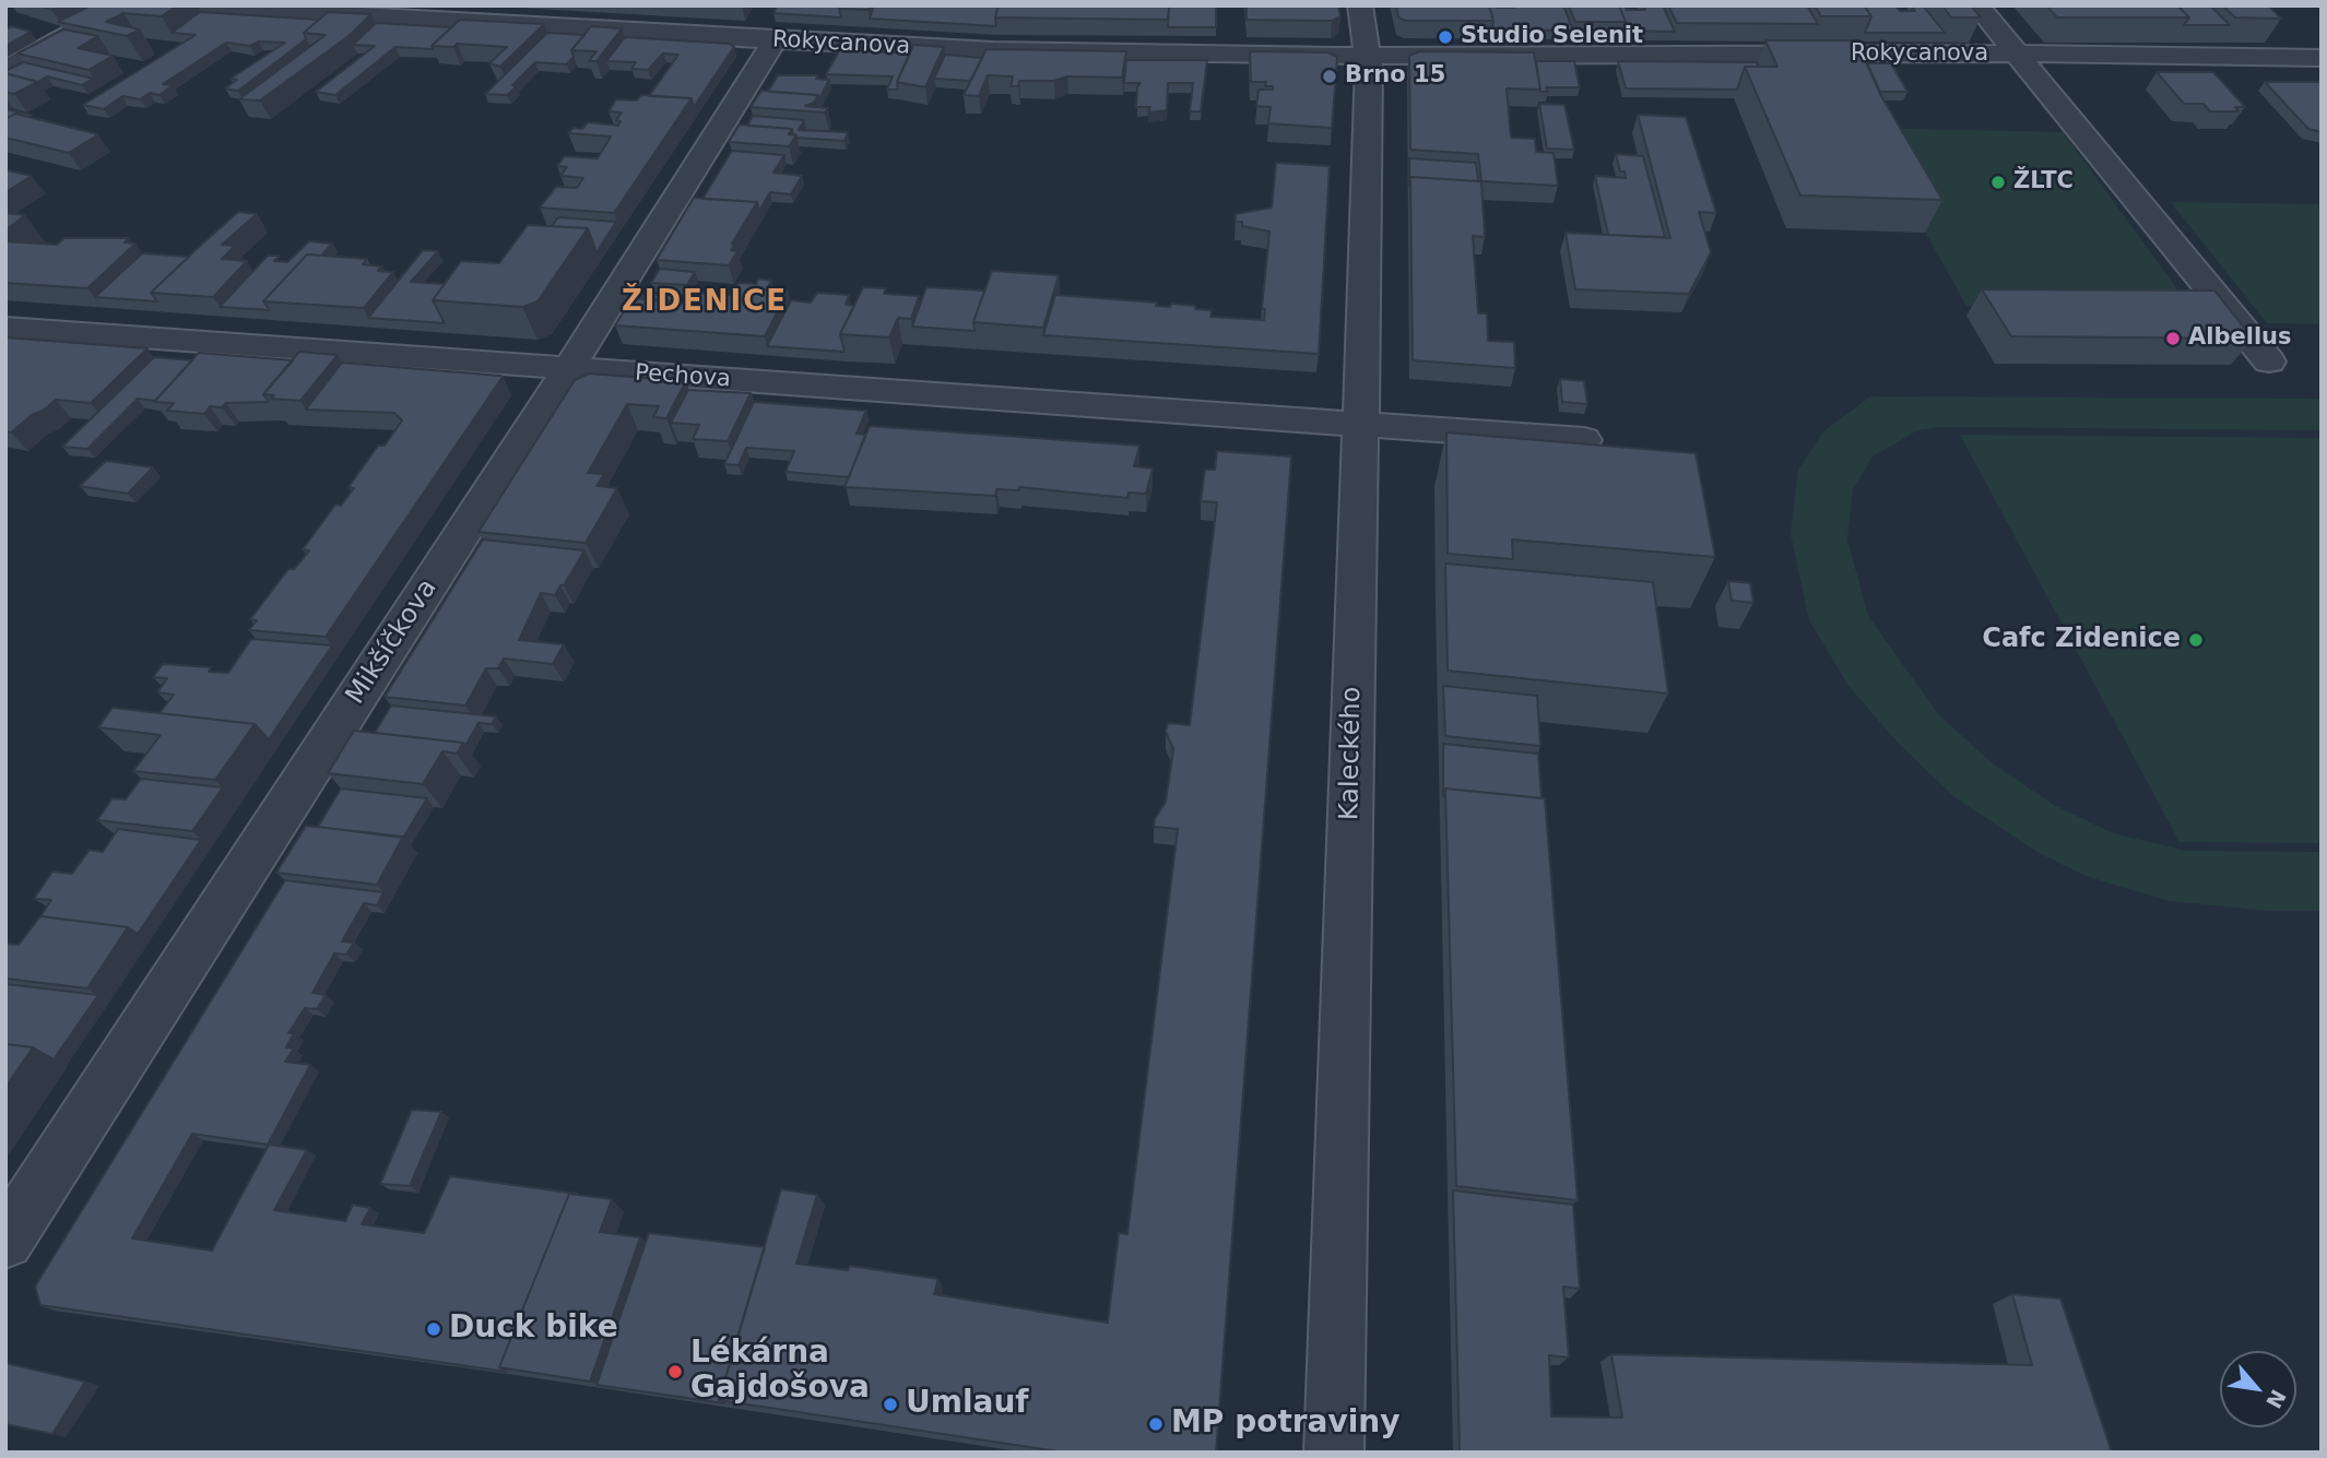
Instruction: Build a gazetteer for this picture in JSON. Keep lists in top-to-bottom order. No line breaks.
{"streets":{"street":["Rokycanova","Pechova","Mikšíčkova","Kaleckého"]},"crossings":[["Rokycanova","Mikšíčkova"],["Rokycanova","Kaleckého"],["Pechova","Mikšíčkova"],["Pechova","Kaleckého"]],"districts":["ŽIDENICE"],"places":["Studio Selenit","Brno 15","ŽLTC","Albellus","Cafc Zidenice","Duck bike","Lékárna Gajdošova","Umlauf","MP potraviny"],"north":"bottom right"}
